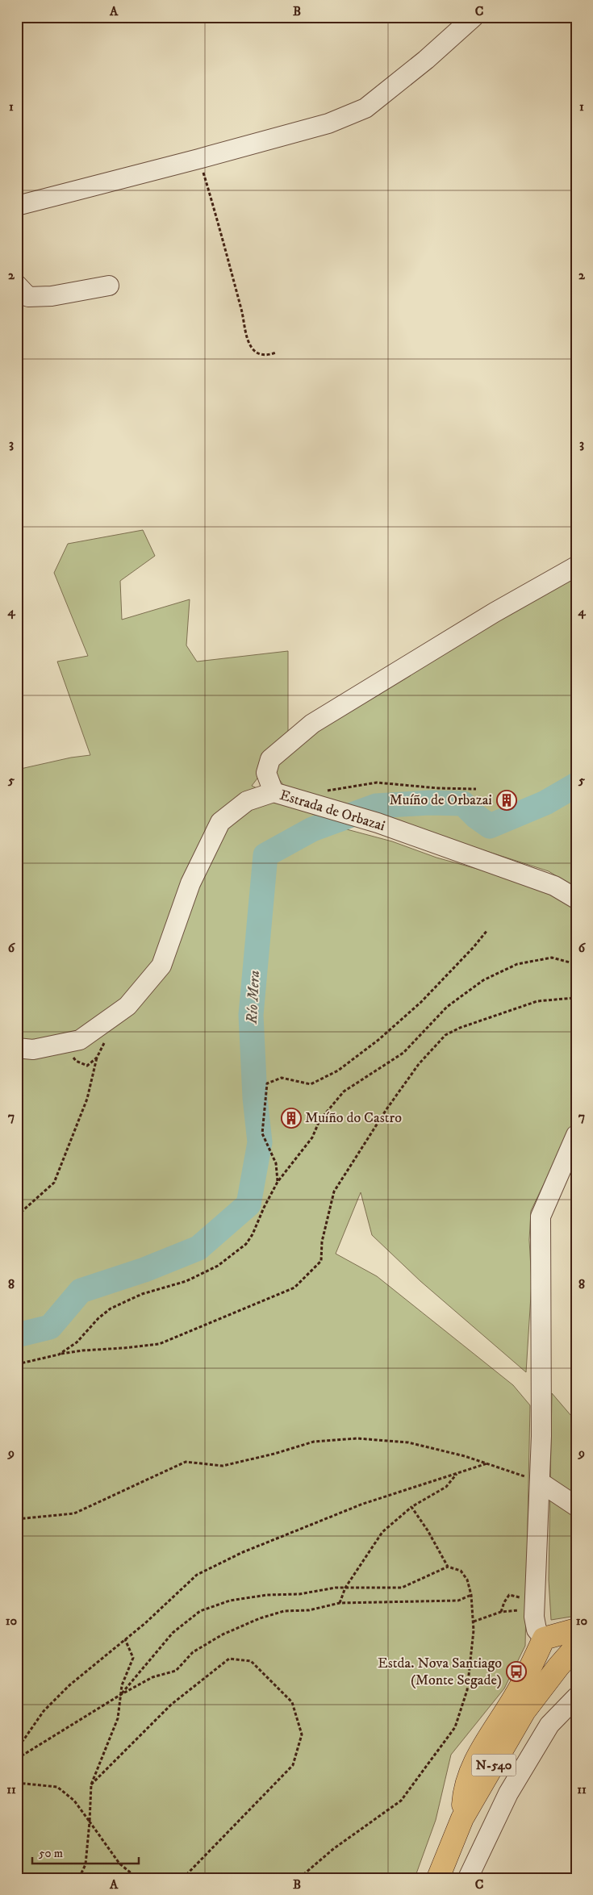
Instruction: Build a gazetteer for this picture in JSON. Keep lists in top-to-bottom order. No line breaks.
{"streets":{"highway":["N-540"],"street":["Estrada de Orbazai"]},"water":["Río Mera"],"places":{"building":["Muíño de Orbazai","Muíño do Castro"],"bus stop":["Estda. Nova Santiago (Monte Segade)"]},"scale_bar":"50 m","grid":{"columns":["A","B","C"],"rows":["1","2","3","4","5","6","7","8","9","10","11"]}}
